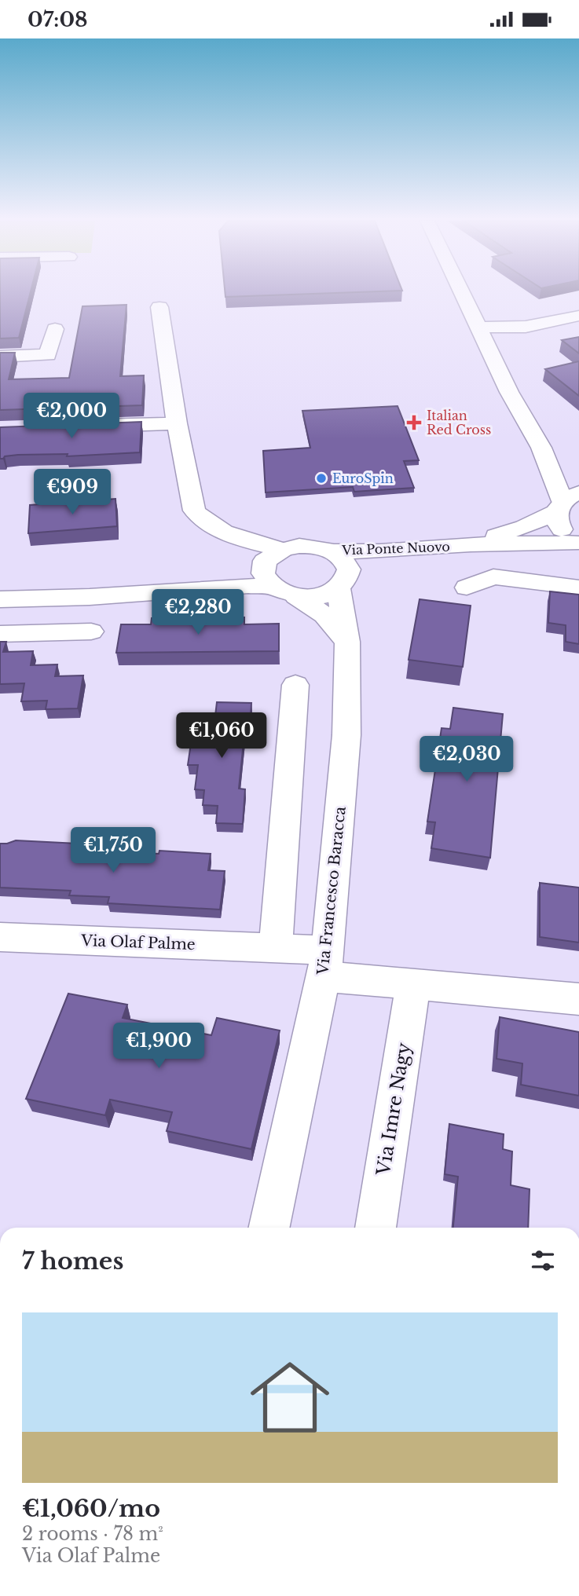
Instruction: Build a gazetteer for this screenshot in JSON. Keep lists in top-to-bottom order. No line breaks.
{"streets":{"street":["Via Ponte Nuovo","Via Francesco Baracca","Via Olaf Palme","Via Imre Nagy"]},"crossings":[["Via Ponte Nuovo","Via Francesco Baracca"],["Via Francesco Baracca","Via Olaf Palme"]],"places":{"health":["Italian Red Cross"],"other":["EuroSpin"]},"page":{"status":"07:08","price":["€2,000","€909","€2,280","€1,060","€2,030","€1,750","€1,900"],"heading":"7 homes","list":[{"name":"€1,060/mo","note":"2 rooms · 78 m² · Via Olaf Palme"}]}}
